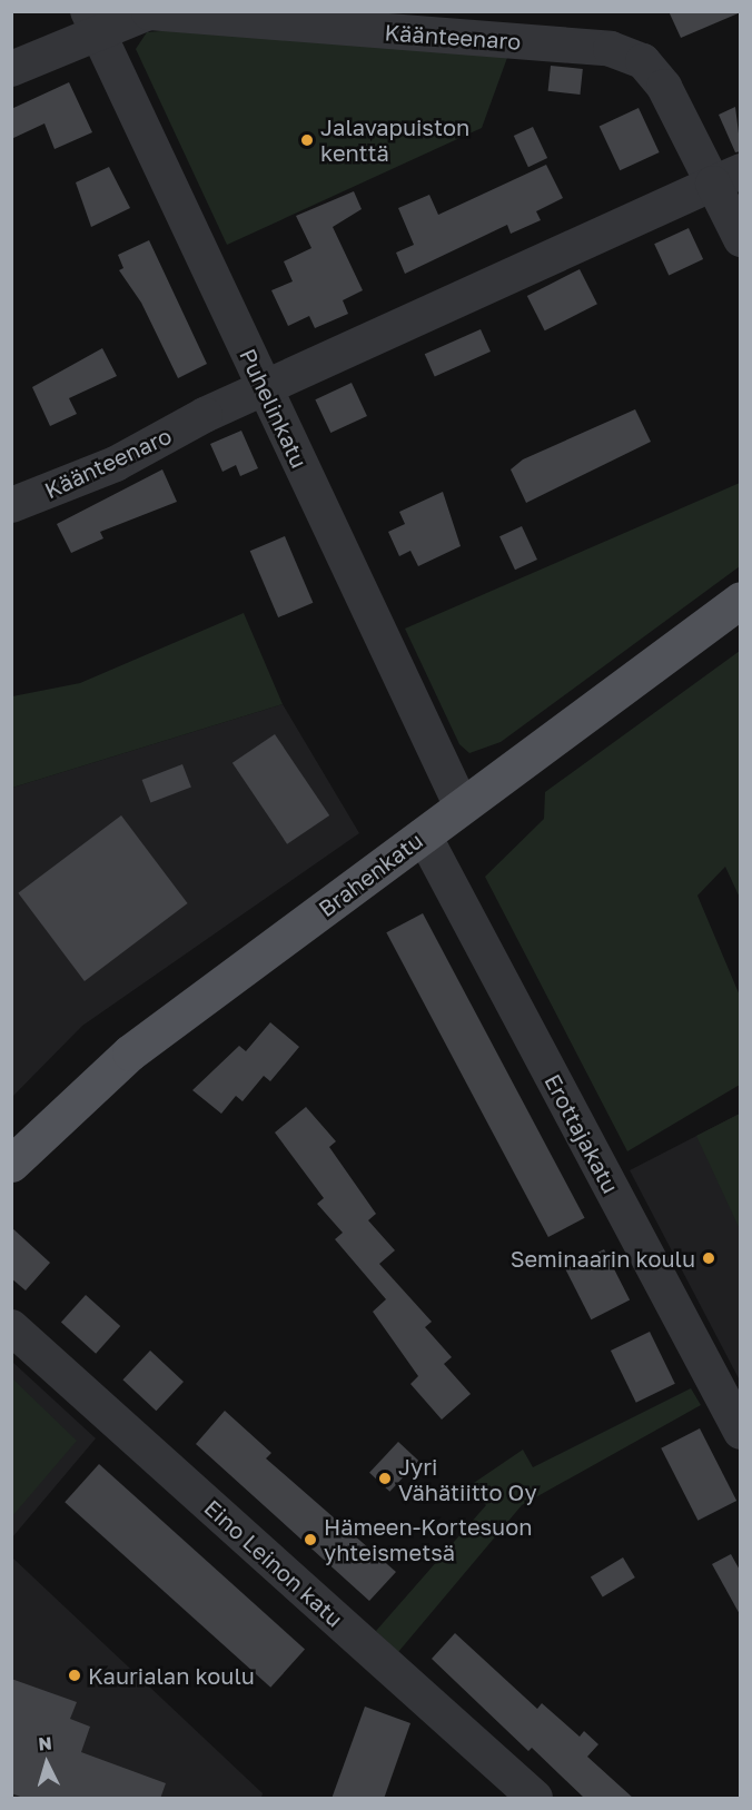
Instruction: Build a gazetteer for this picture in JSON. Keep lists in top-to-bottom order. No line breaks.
{"streets":{"main road":["Brahenkatu"],"street":["Käänteenaro","Puhelinkatu","Erottajakatu","Eino Leinon katu"]},"crossings":[["Käänteenaro","Puhelinkatu"],["Puhelinkatu","Brahenkatu"],["Brahenkatu","Erottajakatu"]],"places":["Jalavapuiston kenttä","Seminaarin koulu","Jyri Vähätiitto Oy","Hämeen-Kortesuon yhteismetsä","Kaurialan koulu"],"north":"top"}
